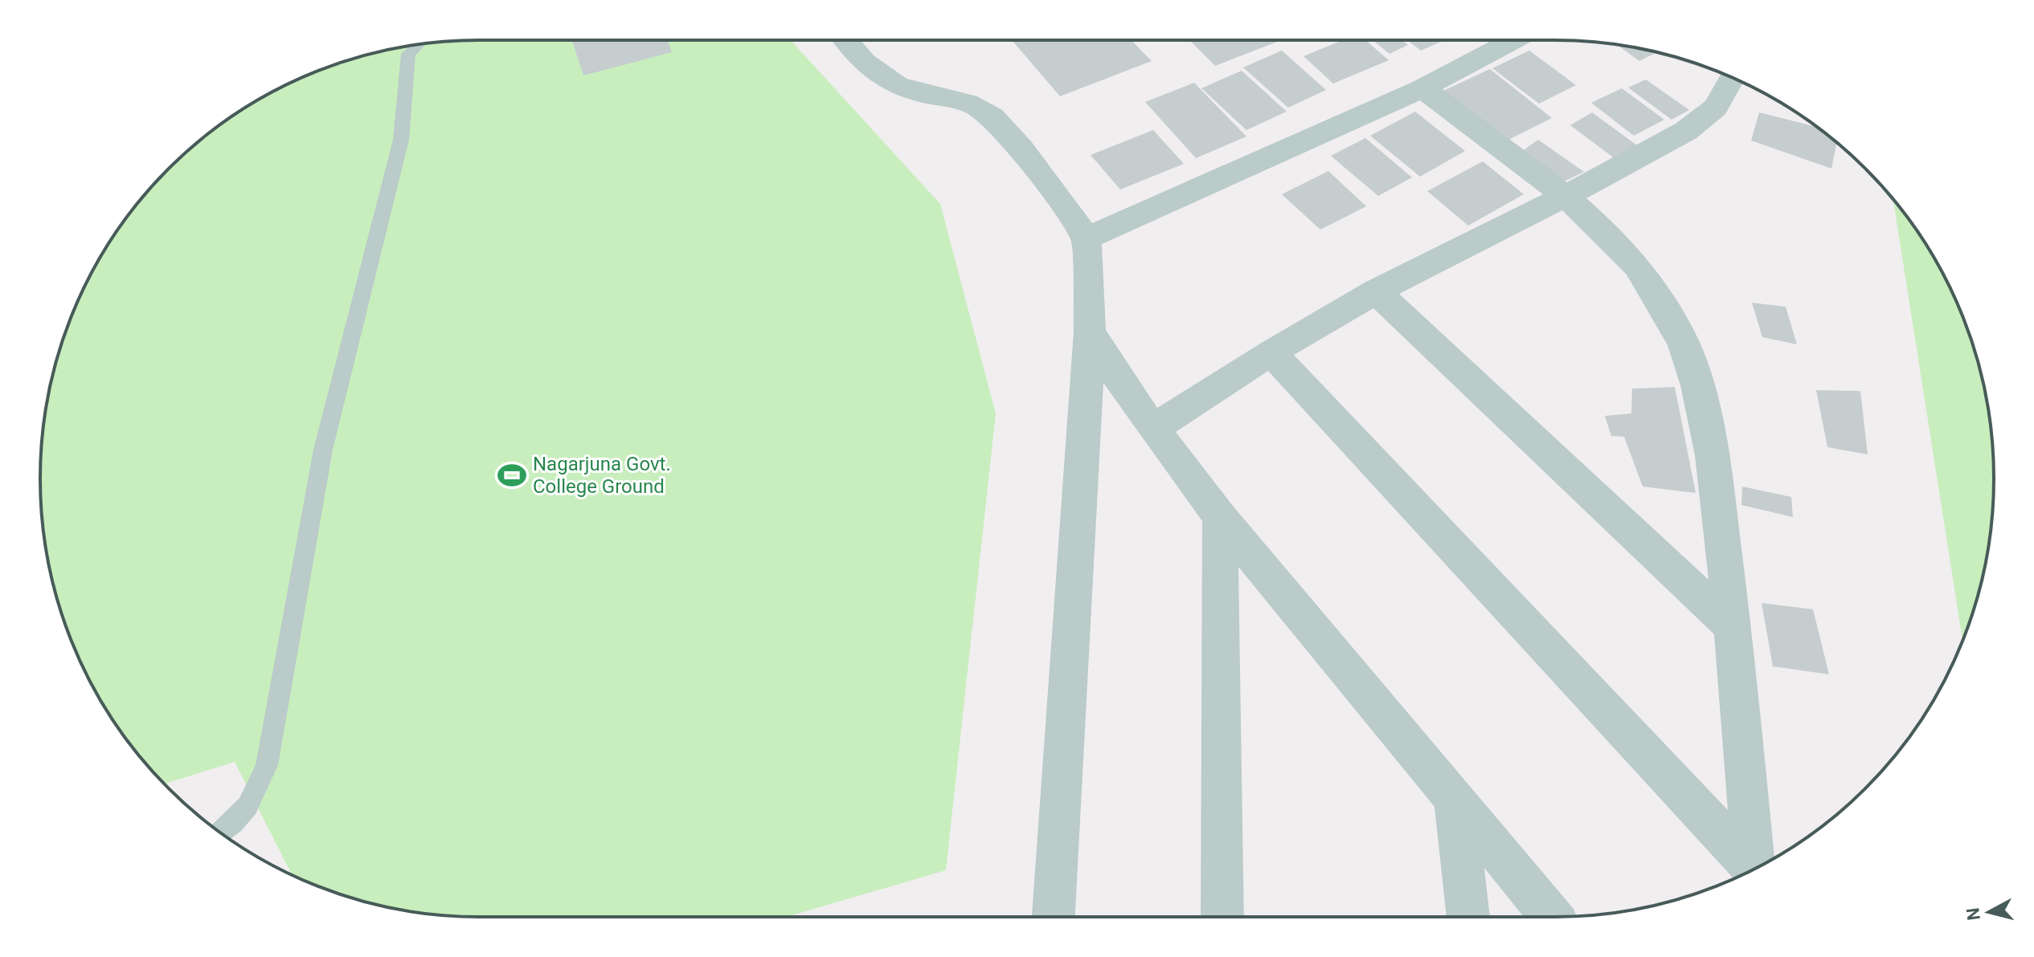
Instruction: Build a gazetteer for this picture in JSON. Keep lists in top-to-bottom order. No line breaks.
{"places":{"sports":["Nagarjuna Govt. College Ground"]},"north":"left"}
